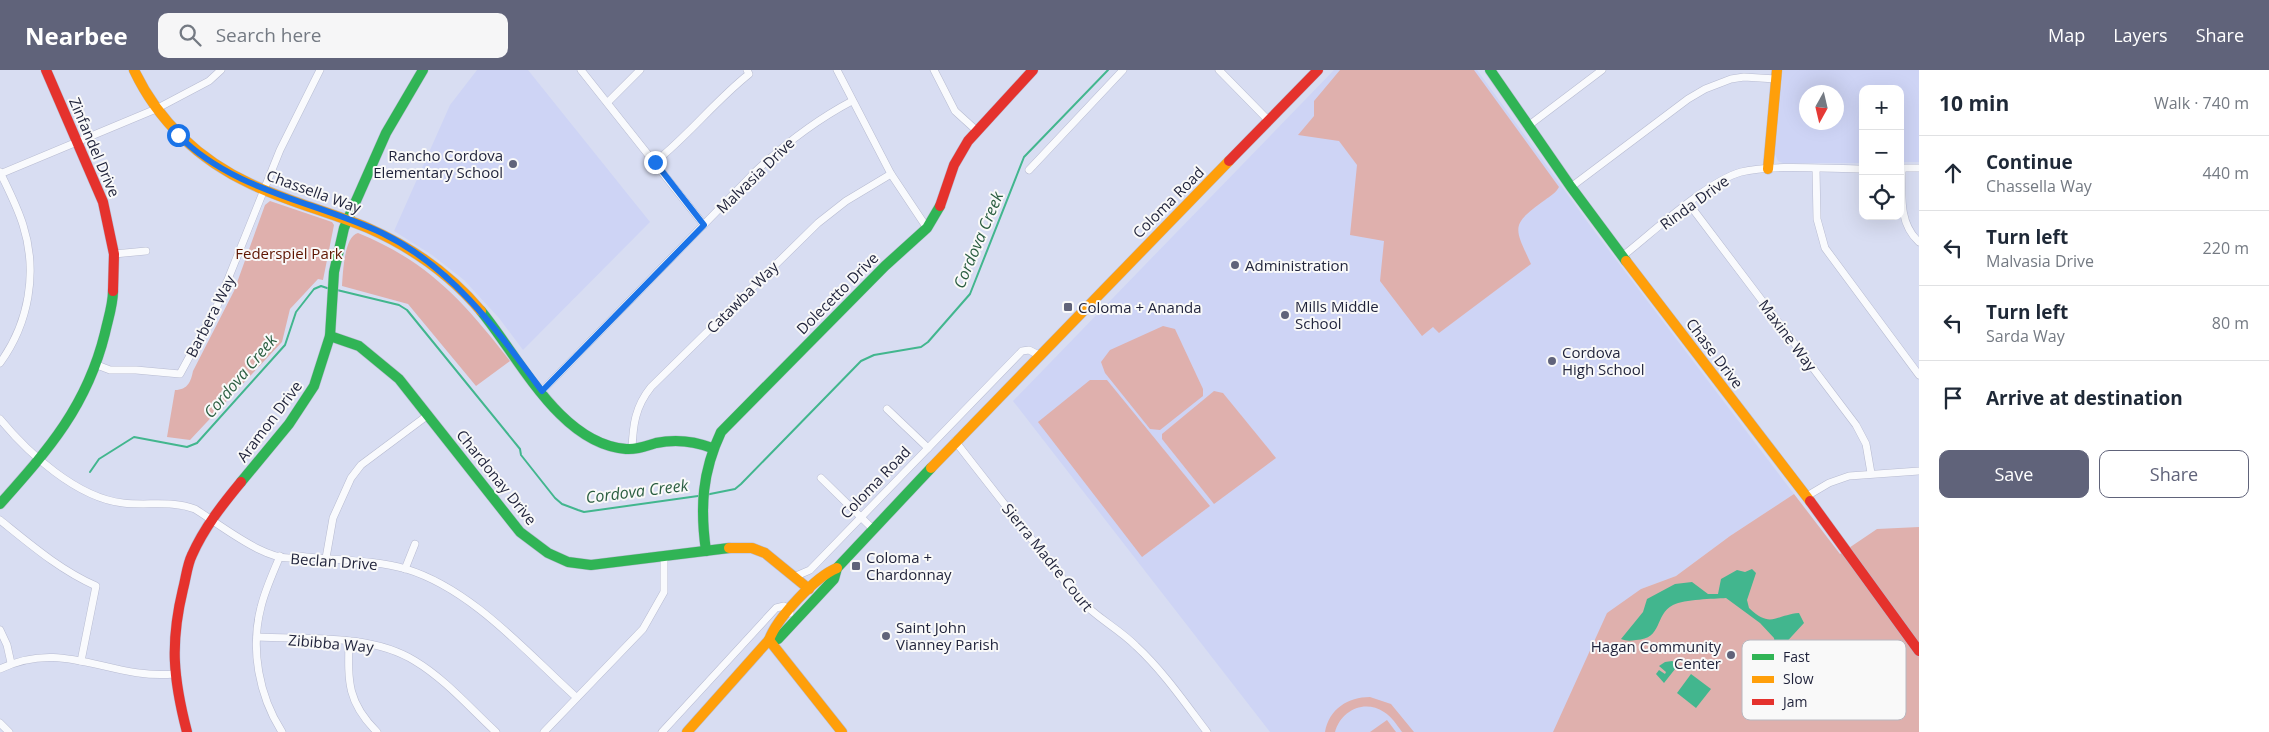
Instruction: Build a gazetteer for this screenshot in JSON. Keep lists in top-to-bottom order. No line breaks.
{"streets":{"street":["Zinfandel Drive","Malvasia Drive","Chassella Way","Coloma Road","Rinda Drive","Dolecetto Drive","Catawba Way","Barbera Way","Maxine Way","Chase Drive","Aramon Drive","Chardonay Drive","Sierra Madre Court","Beclan Drive","Zibibba Way"]},"crossings":[["Zinfandel Drive","Barbera Way"],["Zinfandel Drive","Beclan Drive"],["Malvasia Drive","Chassella Way"],["Chassella Way","Dolecetto Drive"],["Chassella Way","Catawba Way"],["Chassella Way","Barbera Way"],["Chassella Way","Aramon Drive"],["Coloma Road","Chardonay Drive"],["Coloma Road","Sierra Madre Court"],["Rinda Drive","Maxine Way"],["Rinda Drive","Chase Drive"],["Dolecetto Drive","Chardonay Drive"],["Aramon Drive","Chardonay Drive"],["Aramon Drive","Beclan Drive"]],"water":["Cordova Creek"],"parks":["Federspiel Park"],"places":{"other":["Rancho Cordova Elementary School","Administration","Mills Middle School","Cordova High School","Saint John Vianney Parish","Hagan Community Center"],"transit":["Coloma + Ananda","Coloma + Chardonnay"]},"legend":["Fast","Slow","Jam"],"north":"bottom","page":{"header":"Nearbee","search":"Search here","nav":["Map","Layers","Share"],"heading":["10 min","Walk · 740 m"],"map_buttons":["+","−"],"list":[["Continue","Chassella Way","440 m"],["Turn left","Malvasia Drive","220 m"],["Turn left","Sarda Way","80 m"],"Arrive at destination"],"buttons":["Save","Share"]}}
